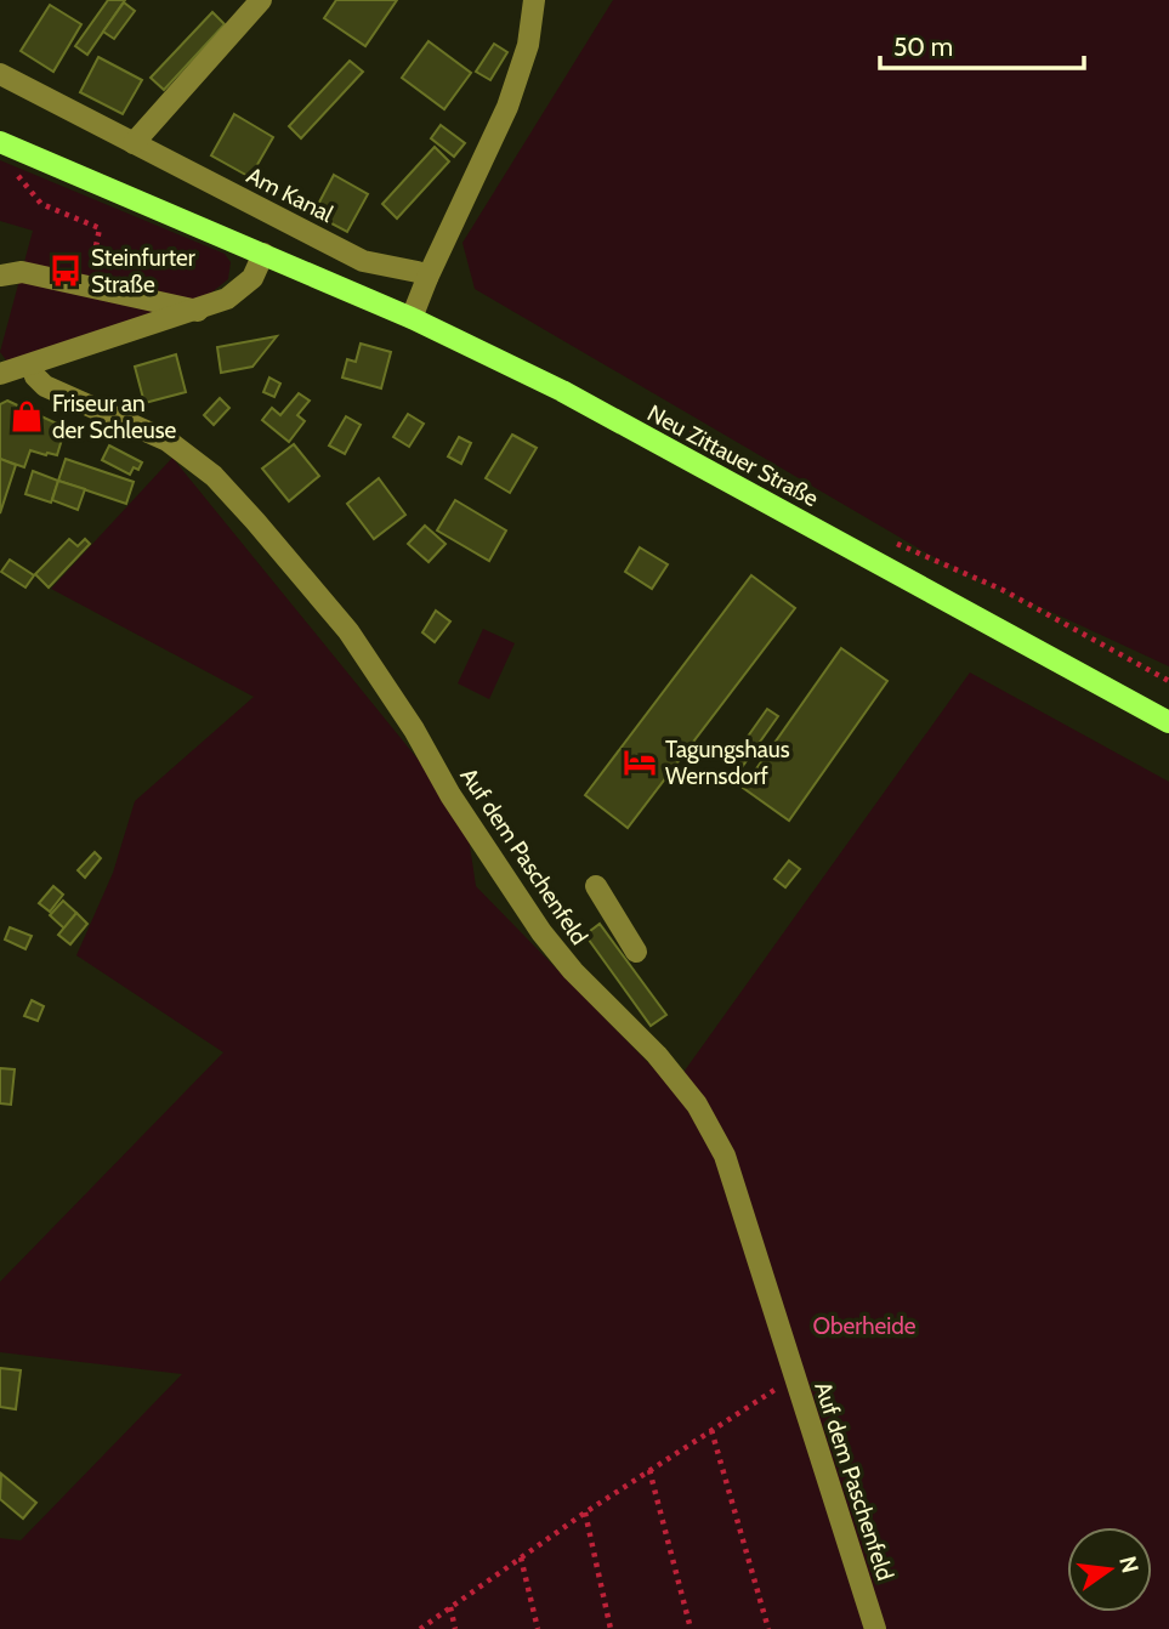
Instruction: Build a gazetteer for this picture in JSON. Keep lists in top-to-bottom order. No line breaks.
{"streets":{"main road":["Neu Zittauer Straße"],"street":["Am Kanal","Auf dem Paschenfeld"]},"parks":["Oberheide"],"places":{"bus stop":["Steinfurter Straße"],"shop":["Friseur an der Schleuse"],"hotel":["Tagungshaus Wernsdorf"]},"scale_bar":"50 m","north":"right"}
